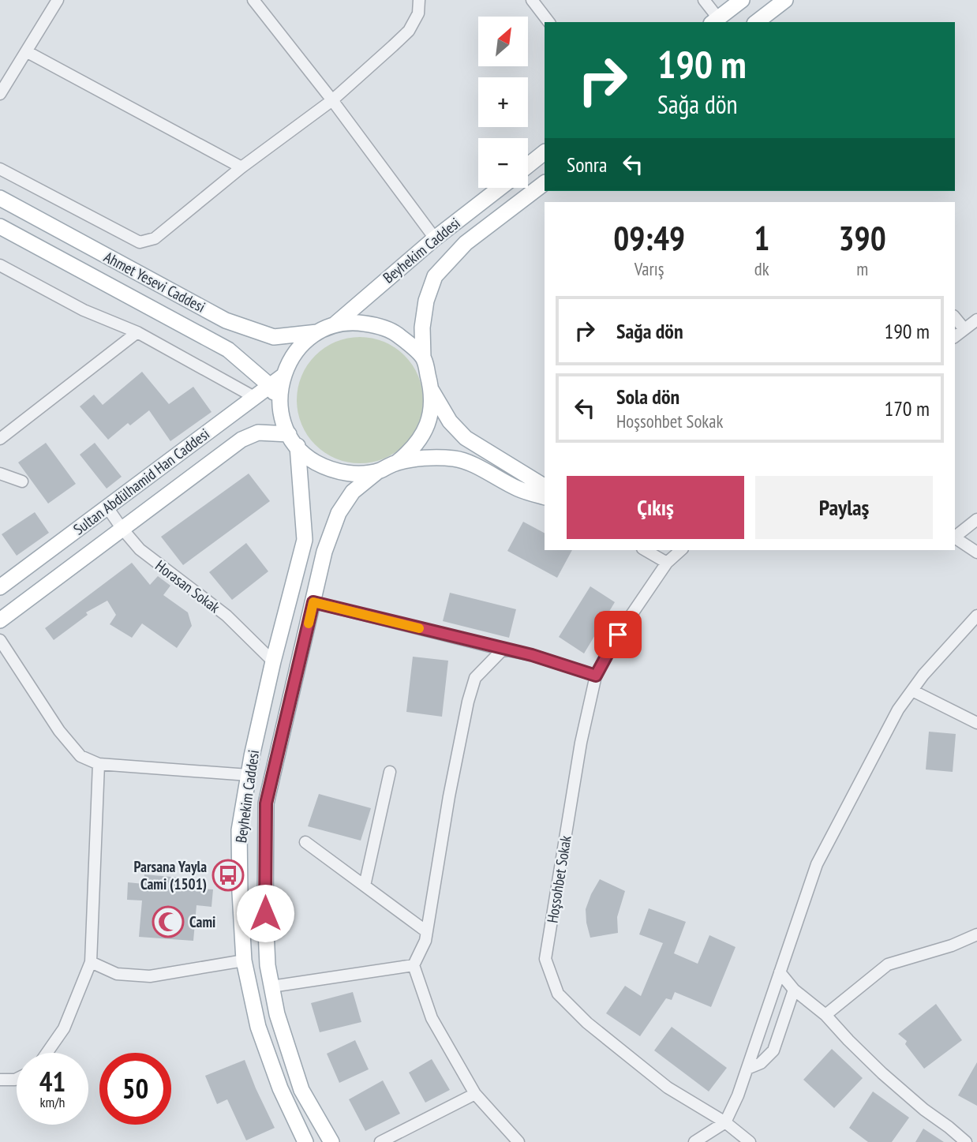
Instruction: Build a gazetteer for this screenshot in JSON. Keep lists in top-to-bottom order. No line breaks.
{"streets":{"main road":["Beyhekim Caddesi","Ahmet Yesevi Caddesi","Sultan Abdülhamid Han Caddesi"],"street":["Horasan Sokak","Hoşsohbet Sokak"]},"crossings":[["Beyhekim Caddesi","Ahmet Yesevi Caddesi"],["Beyhekim Caddesi","Sultan Abdülhamid Han Caddesi"],["Beyhekim Caddesi","Horasan Sokak"],["Ahmet Yesevi Caddesi","Sultan Abdülhamid Han Caddesi"],["Sultan Abdülhamid Han Caddesi","Horasan Sokak"]],"places":{"bus stop":["Parsana Yayla Cami (1501)"],"mosque":["Cami"]},"north":"top right","page":{"map_buttons":["+","−"],"turn":["190 m","Sağa dön"],"then":"Sonra","eta":["09:49","Varış","1","dk","390","m"],"list":[{"name":"Sağa dön","value":"190 m"},{"name":"Sola dön","note":"Hoşsohbet Sokak","value":"170 m"}],"buttons":["Çıkış","Paylaş"],"speed":"41 km/h","limit":"50"}}
